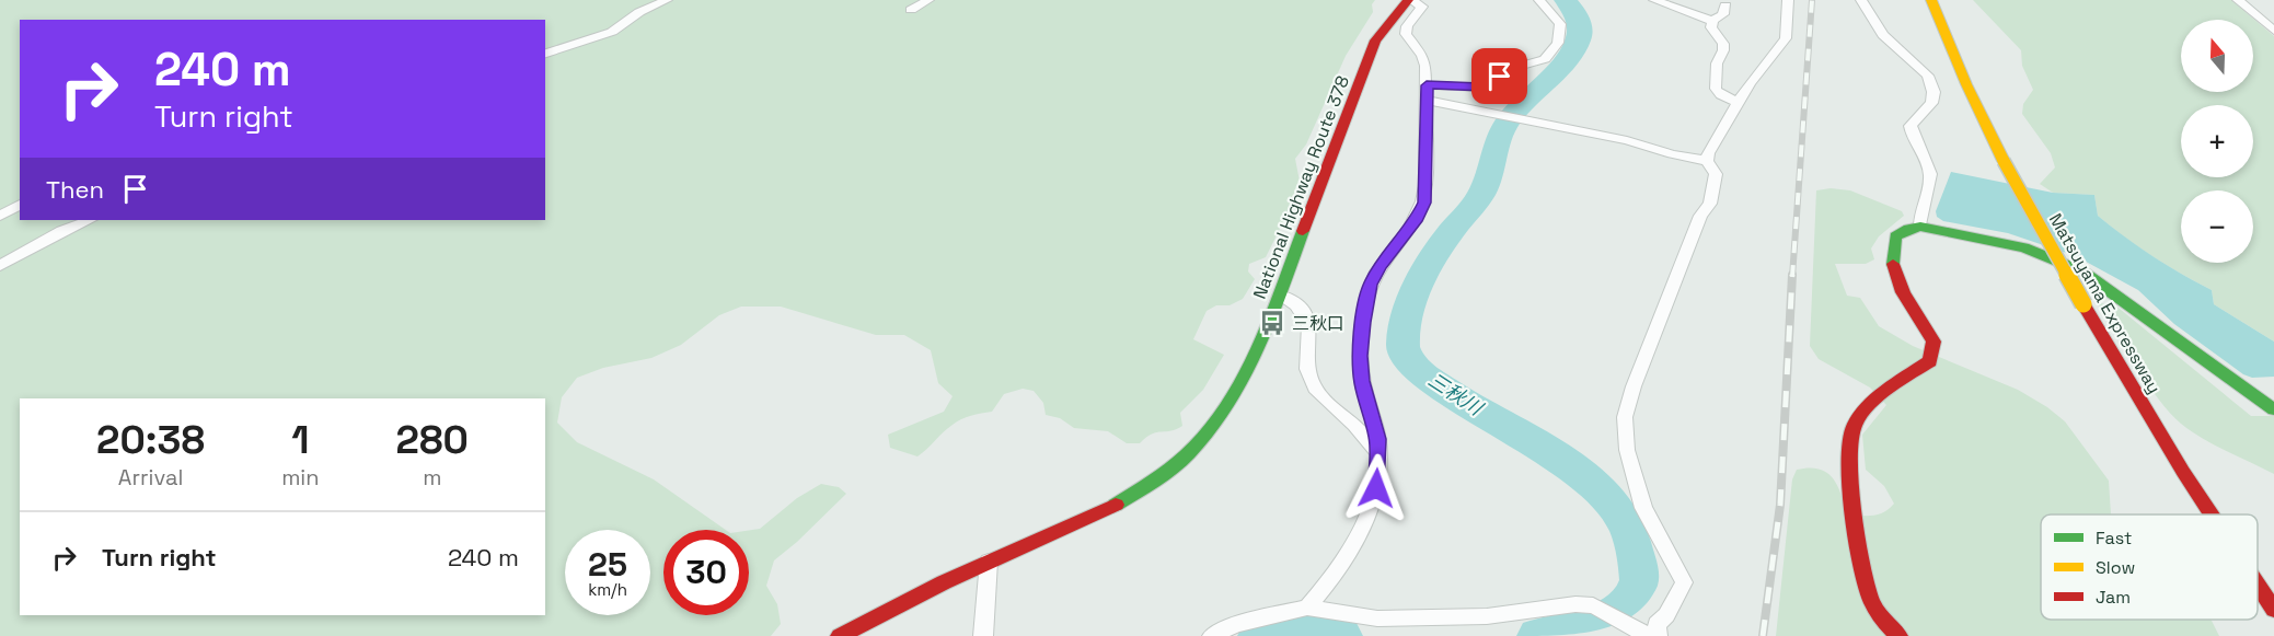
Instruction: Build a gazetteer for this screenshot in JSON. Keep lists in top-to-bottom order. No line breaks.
{"streets":{"main road":["National Highway Route 378","Matsuyama Expressway"]},"water":["三秋川"],"places":{"bus stop":["三秋口"]},"legend":["Fast","Slow","Jam"],"north":"top","page":{"map_buttons":["+","−"],"turn":["240 m","Turn right"],"then":"Then","eta":["20:38","Arrival","1","min","280","m"],"list":[{"name":"Turn right","value":"240 m"}],"speed":"25 km/h","limit":"30"}}
